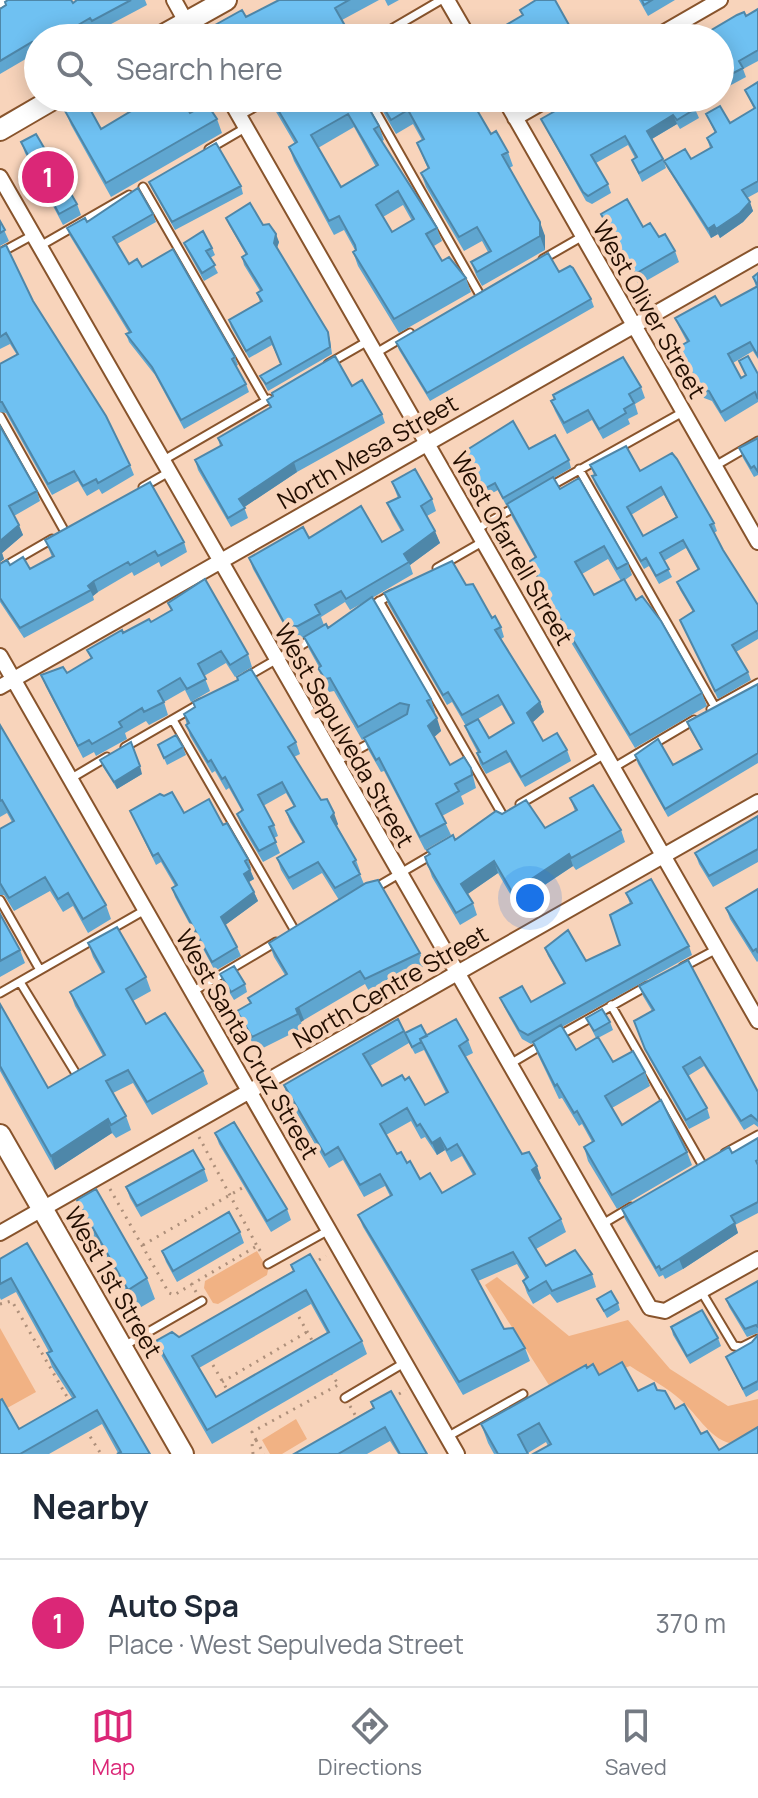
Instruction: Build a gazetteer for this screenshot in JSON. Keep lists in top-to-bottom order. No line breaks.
{"streets":{"street":["West Oliver Street","North Mesa Street","West Ofarrell Street","West Sepulveda Street","North Centre Street","West Santa Cruz Street","West 1st Street"]},"crossings":[["West Oliver Street","North Mesa Street"],["North Mesa Street","West Ofarrell Street"],["North Mesa Street","West Sepulveda Street"],["North Mesa Street","West Santa Cruz Street"],["West Ofarrell Street","North Centre Street"],["West Sepulveda Street","North Centre Street"],["North Centre Street","West Santa Cruz Street"],["North Centre Street","West 1st Street"]],"page":{"search":"Search here","pins":"1","heading":"Nearby","list":[{"mark":"1","name":"Auto Spa","note":"Place · West Sepulveda Street","value":"370 m"}],"nav":["Map","Directions","Saved"]}}
